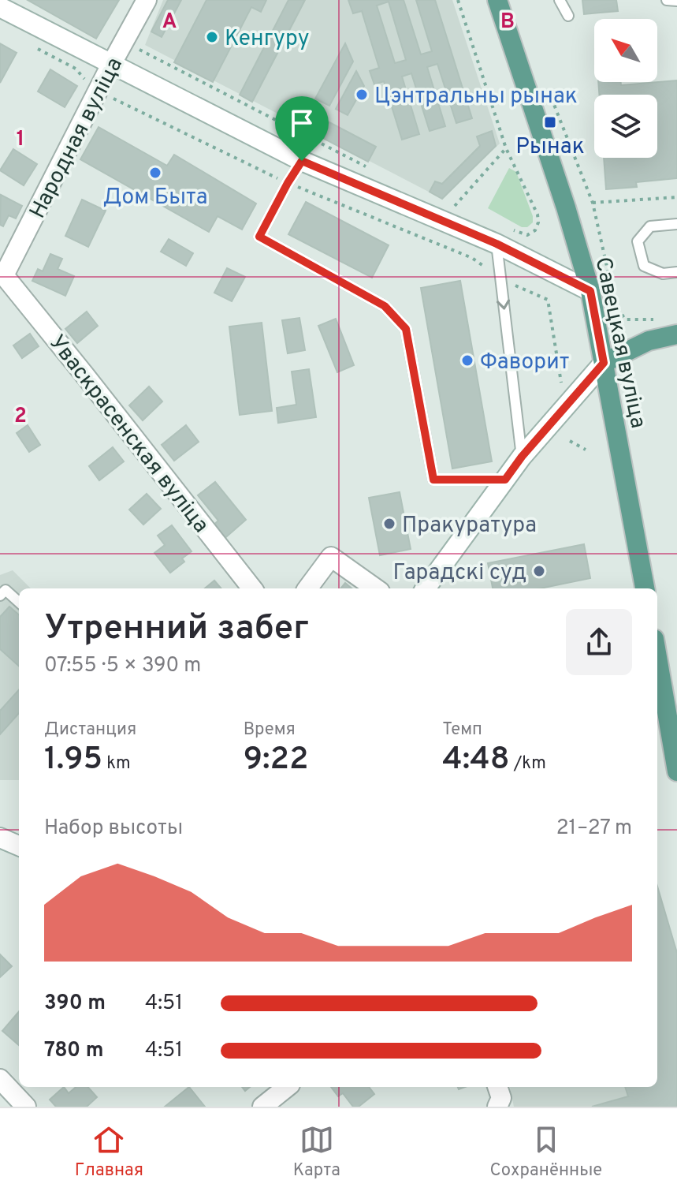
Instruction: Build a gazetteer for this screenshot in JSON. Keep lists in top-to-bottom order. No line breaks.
{"streets":{"main road":["Савецкая вуліца"],"street":["Народная вуліца","Уваскрасенская вуліца"]},"crossings":[["Народная вуліца","Уваскрасенская вуліца"]],"places":{"other":["Кенгуру","Цэнтральны рынак","Дом Быта","Фаворит","Пракуратура","Гарадскі суд"],"transit":["Рынак"]},"north":"top left","page":{"heading":["Утренний забег","07:55 · 5 × 390 m"],"stats":[["Дистанция","1.95 km"],["Время","9:22"],["Темп","4:48 /km"]],"chart":["Набор высоты","21–27 m"],"list":[{"name":"390 m","note":"4:51"},{"name":"780 m","note":"4:51"}],"tabs":["Главная","Карта","Сохранённые"]},"grid":{"columns":["A","B"],"rows":["1","2"]}}
